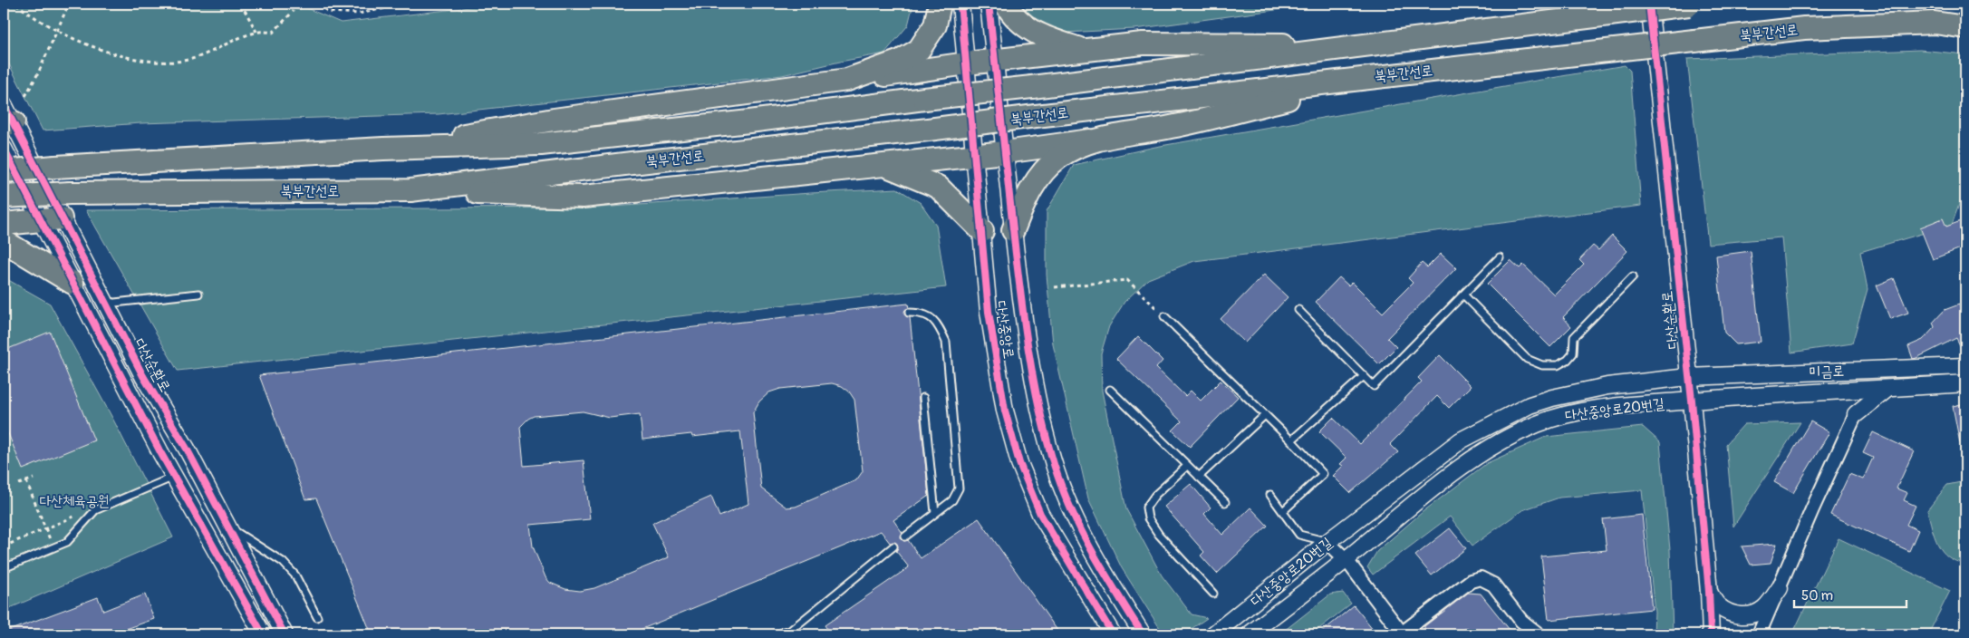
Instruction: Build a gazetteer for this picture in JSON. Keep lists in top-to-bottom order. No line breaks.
{"streets":{"highway":["북부간선로"],"street":["다산순환로","다산중앙로","미금로","다산중앙로20번길"]},"crossings":[["다산순환로","미금로"],["다산순환로","다산중앙로20번길"],["미금로","다산중앙로20번길"]],"parks":["다산체육공원"],"scale_bar":"50 m"}
